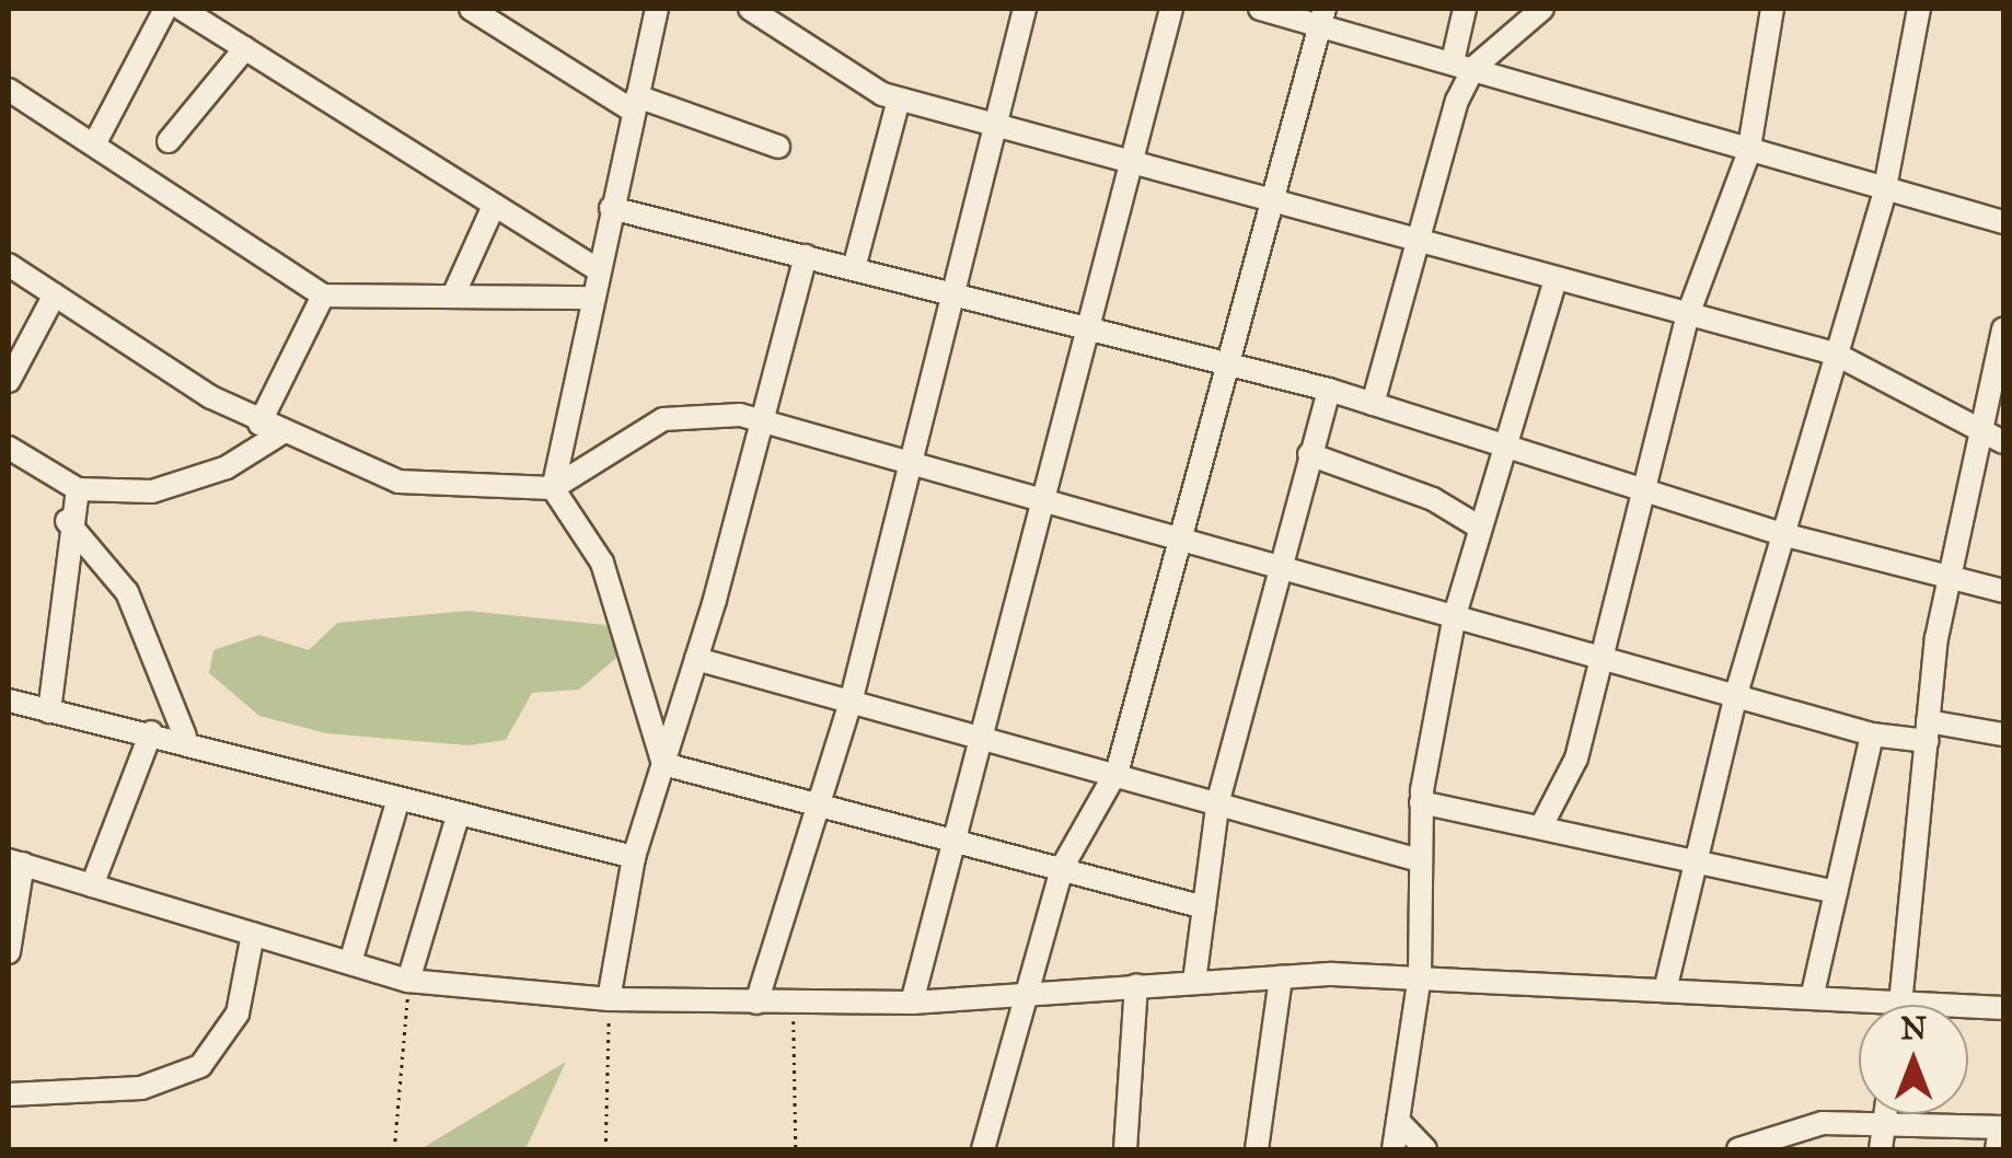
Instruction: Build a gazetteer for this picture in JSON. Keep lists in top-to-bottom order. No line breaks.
{"north":"top"}
